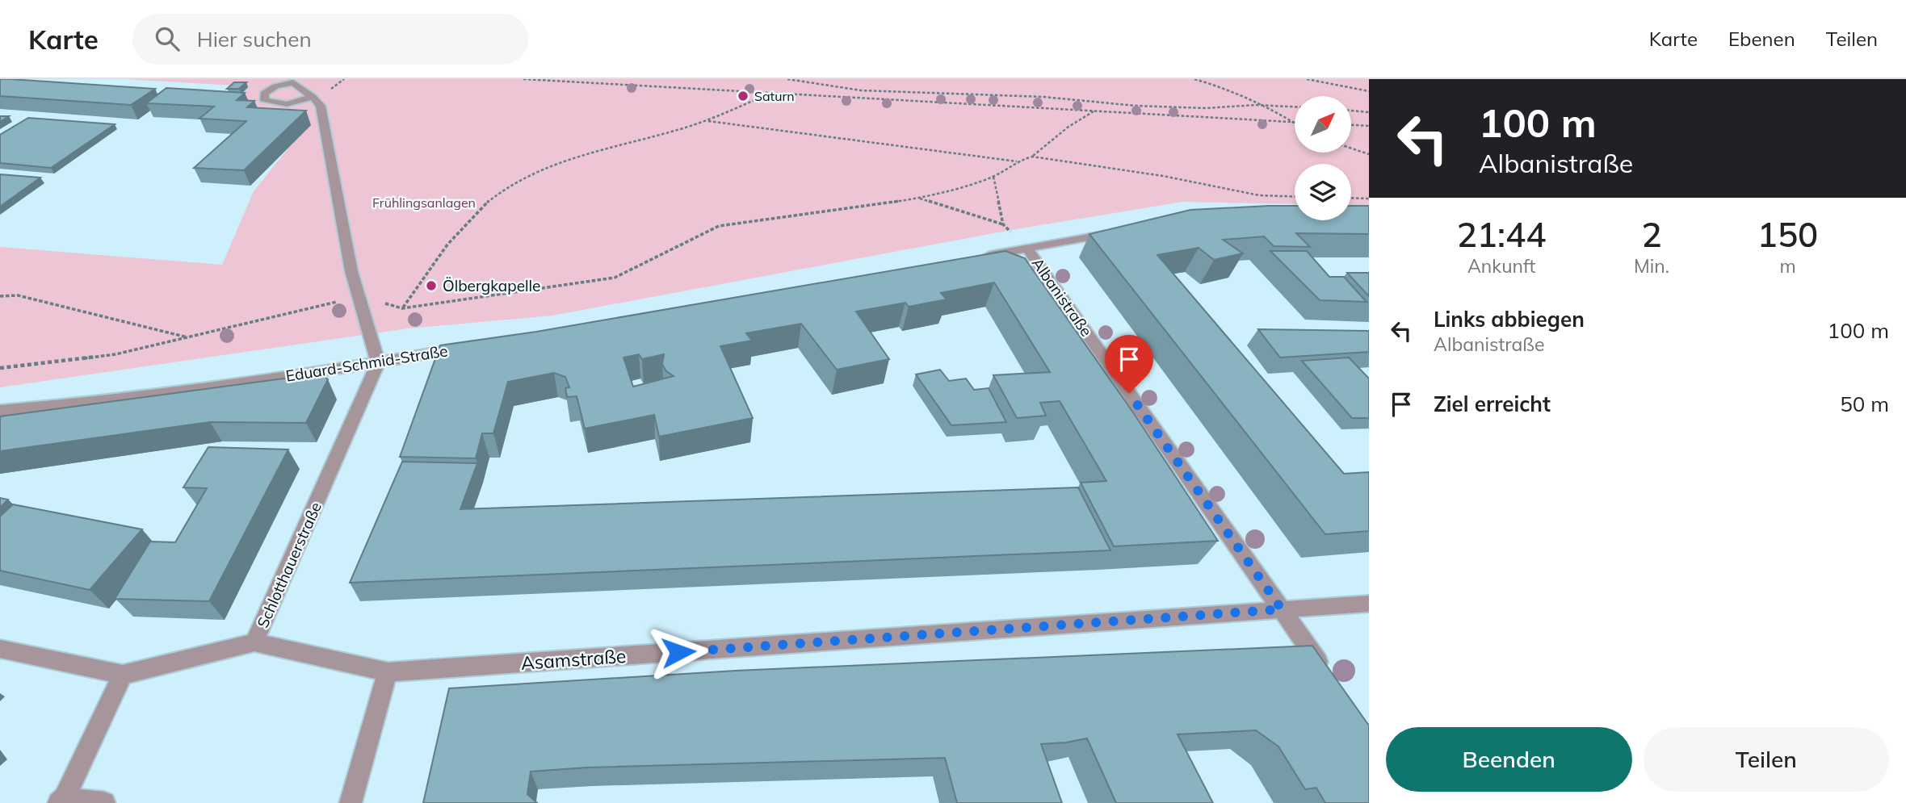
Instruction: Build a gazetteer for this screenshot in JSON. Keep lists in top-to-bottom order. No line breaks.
{"streets":{"street":["Albanistraße","Eduard-Schmid-Straße","Schlotthauerstraße","Asamstraße"]},"crossings":[["Albanistraße","Asamstraße"],["Eduard-Schmid-Straße","Schlotthauerstraße"],["Schlotthauerstraße","Asamstraße"]],"parks":["Frühlingsanlagen"],"places":["Saturn","Ölbergkapelle"],"north":"top right","page":{"header":"Karte","search":"Hier suchen","nav":["Karte","Ebenen","Teilen"],"turn":["100 m","Albanistraße"],"eta":["21:44","Ankunft","2","Min.","150","m"],"list":[{"name":"Links abbiegen","note":"Albanistraße","value":"100 m"},{"name":"Ziel erreicht","value":"50 m"}],"buttons":["Beenden","Teilen"]}}
